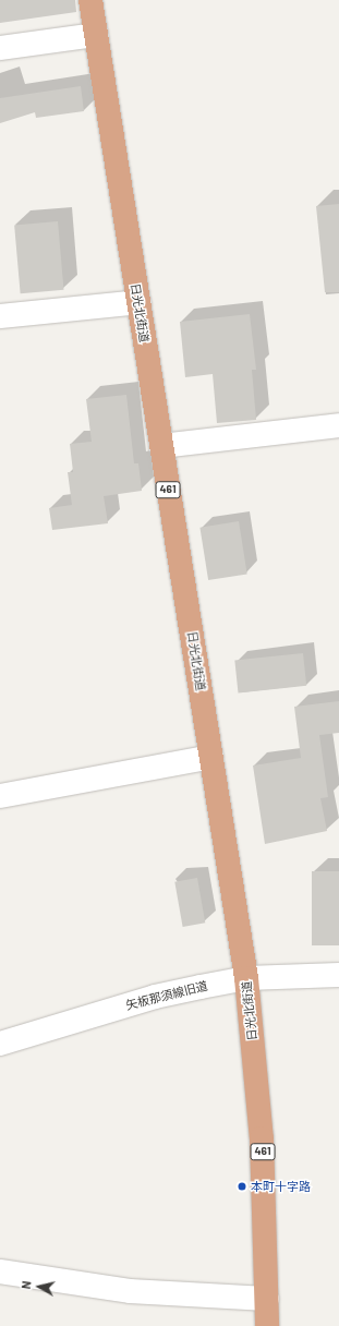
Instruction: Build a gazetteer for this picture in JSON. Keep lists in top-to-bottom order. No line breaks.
{"streets":{"highway":["日光北街道","461"],"street":["矢板那須線旧道"]},"crossings":[["日光北街道","矢板那須線旧道"]],"places":["本町十字路"],"north":"left"}
